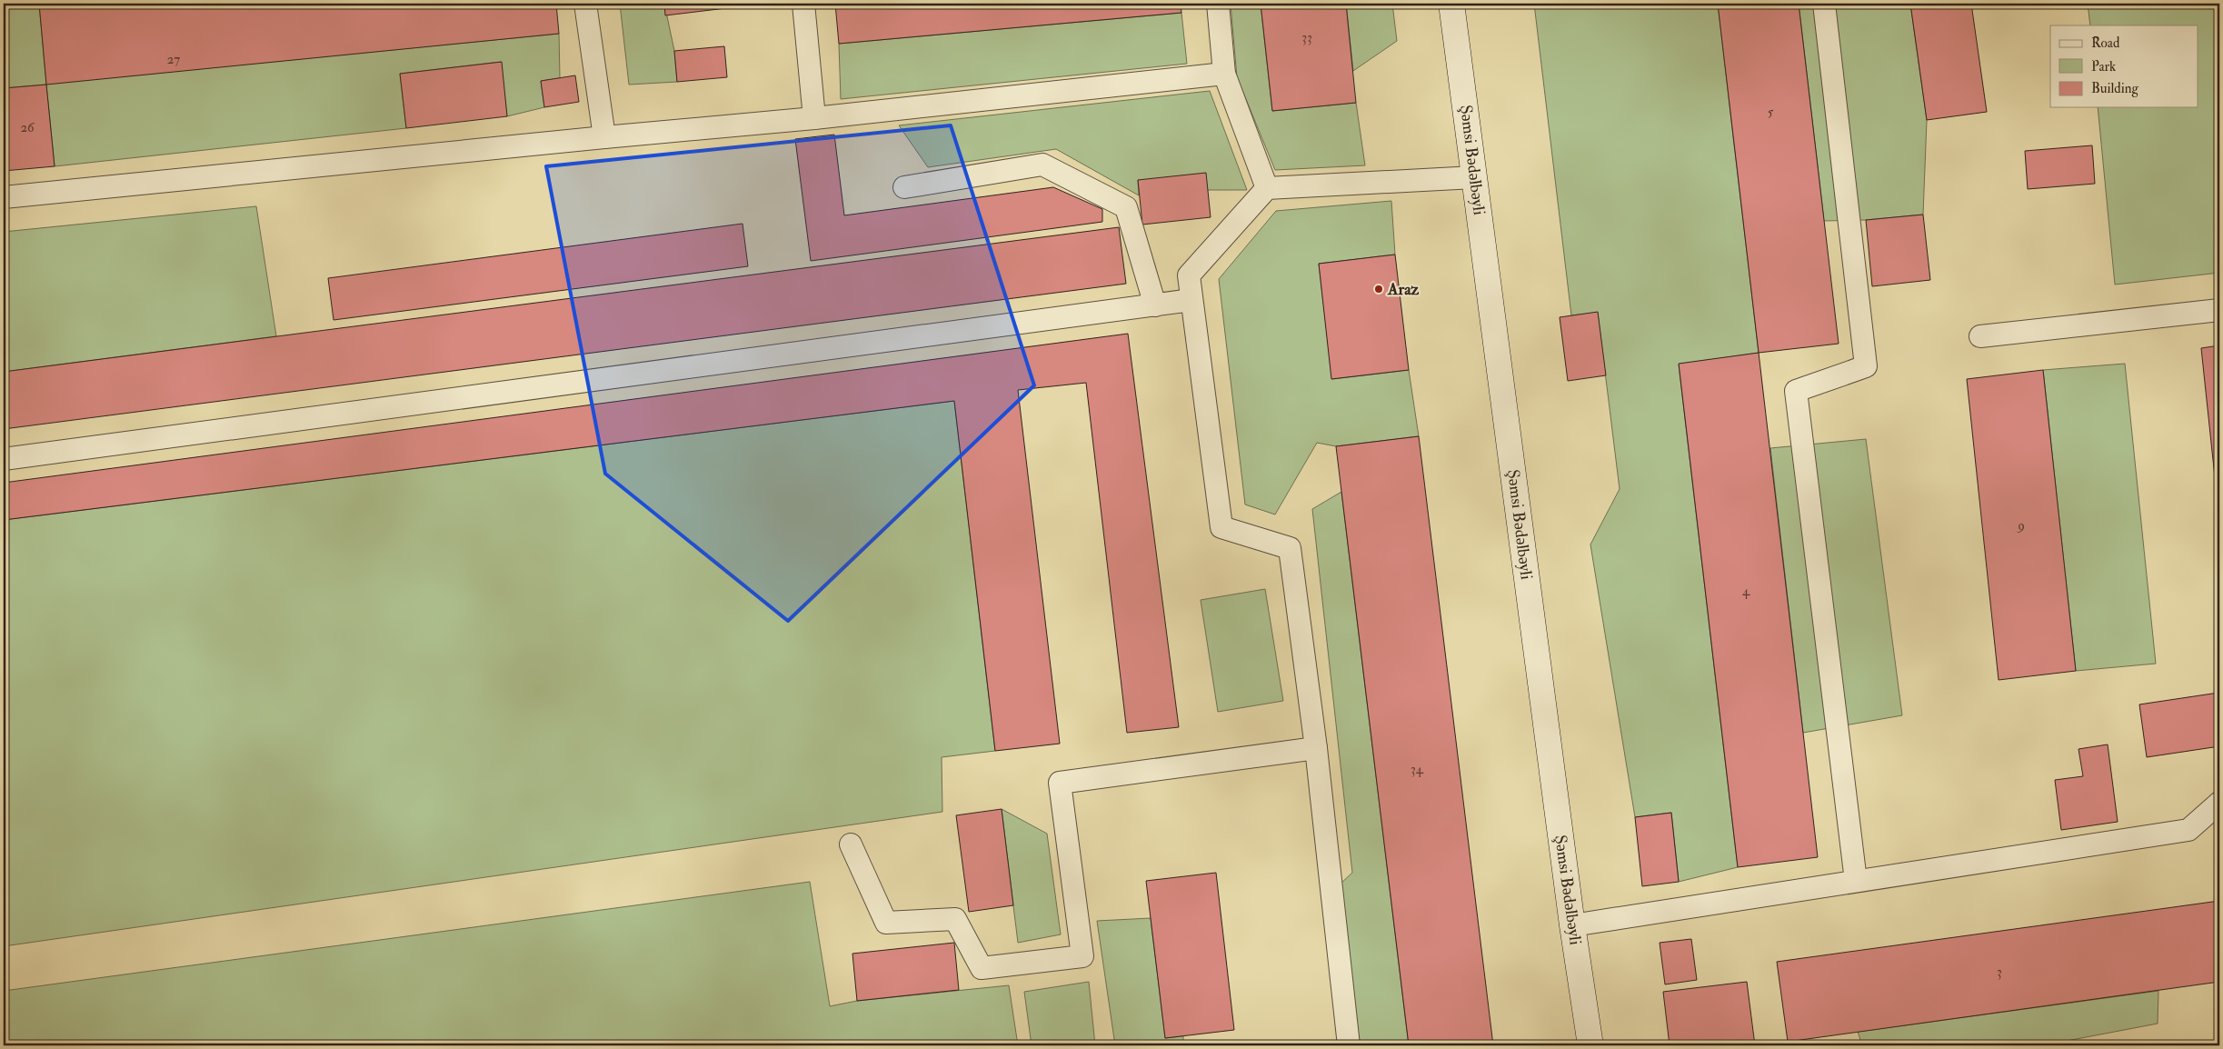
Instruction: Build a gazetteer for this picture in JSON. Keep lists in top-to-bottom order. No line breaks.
{"streets":{"street":["Şəmsi Bədəlbəyli"]},"places":["Araz"],"house_numbers":["33","27","5","26","9","4","34","3"],"legend":["Road","Park","Building"]}
